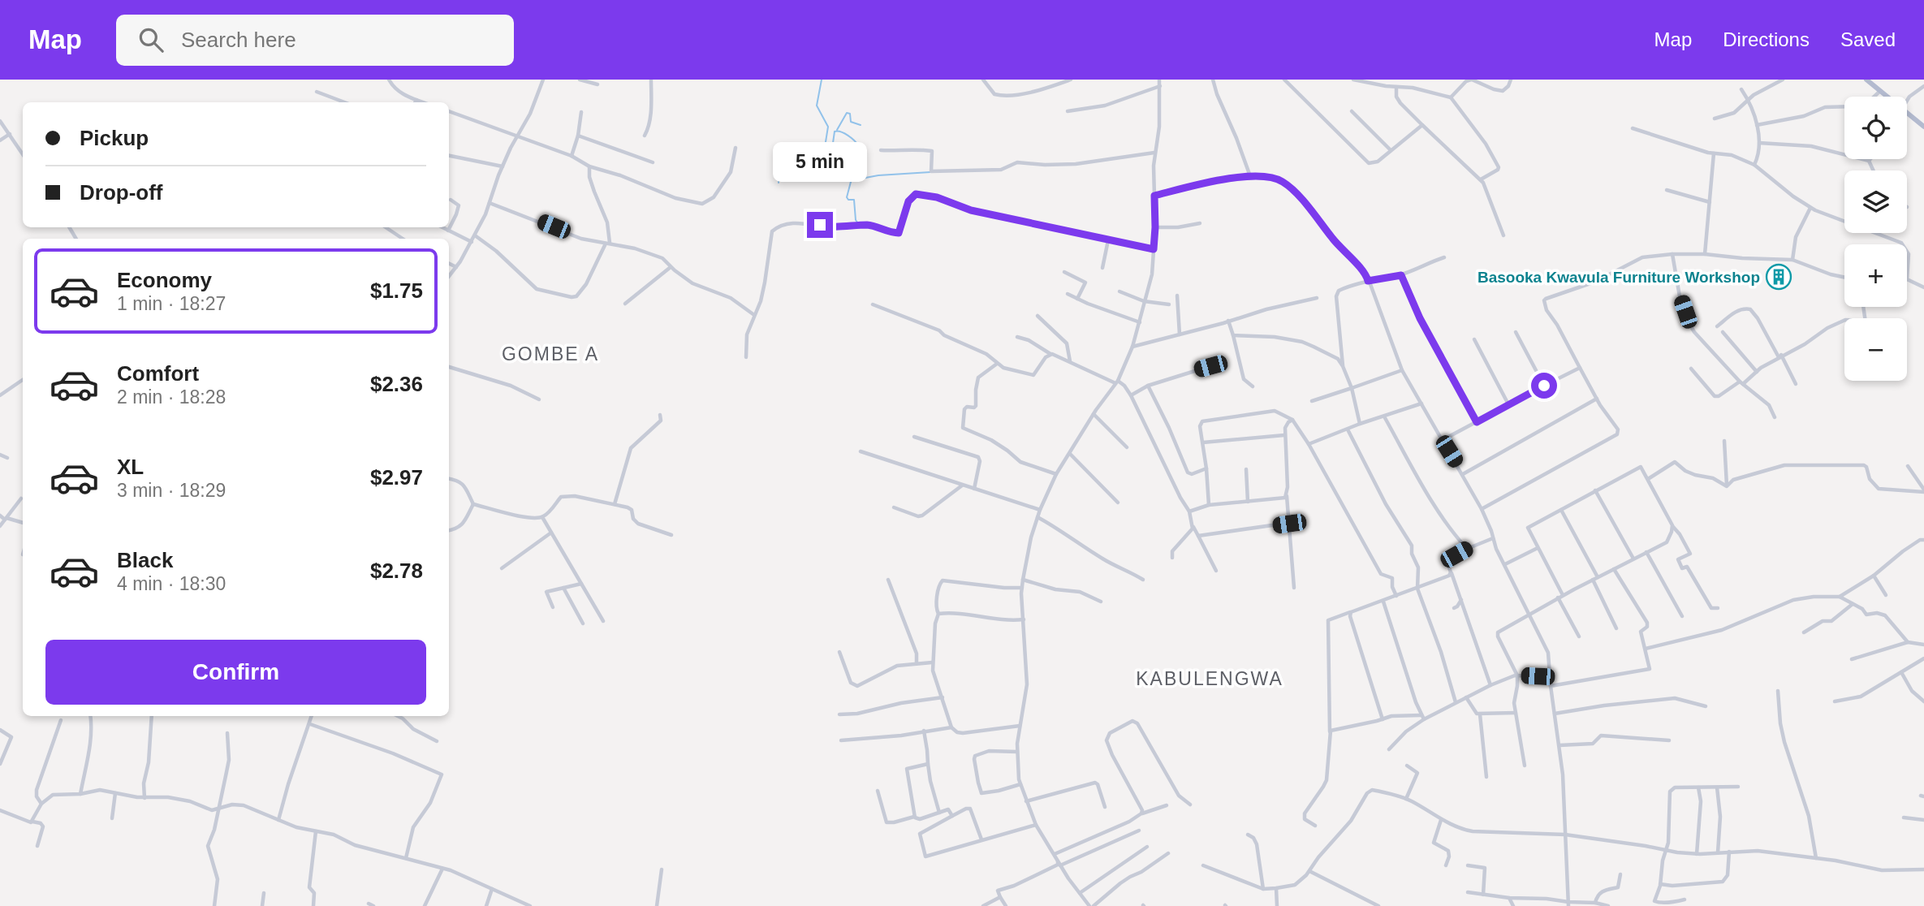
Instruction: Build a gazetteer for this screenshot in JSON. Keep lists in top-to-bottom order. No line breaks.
{"districts":["GOMBE A","KABULENGWA"],"places":{"building":["Basooka Kwavula Furniture Workshop"]},"page":{"header":"Map","search":"Search here","nav":["Map","Directions","Saved"],"map_buttons":["+","−"],"banner":["Pickup","Drop-off"],"bubble":"5 min","list":[{"name":"Economy","note":"1 min · 18:27","value":"$1.75"},{"name":"Comfort","note":"2 min · 18:28","value":"$2.36"},{"name":"XL","note":"3 min · 18:29","value":"$2.97"},{"name":"Black","note":"4 min · 18:30","value":"$2.78"}],"buttons":"Confirm"}}
